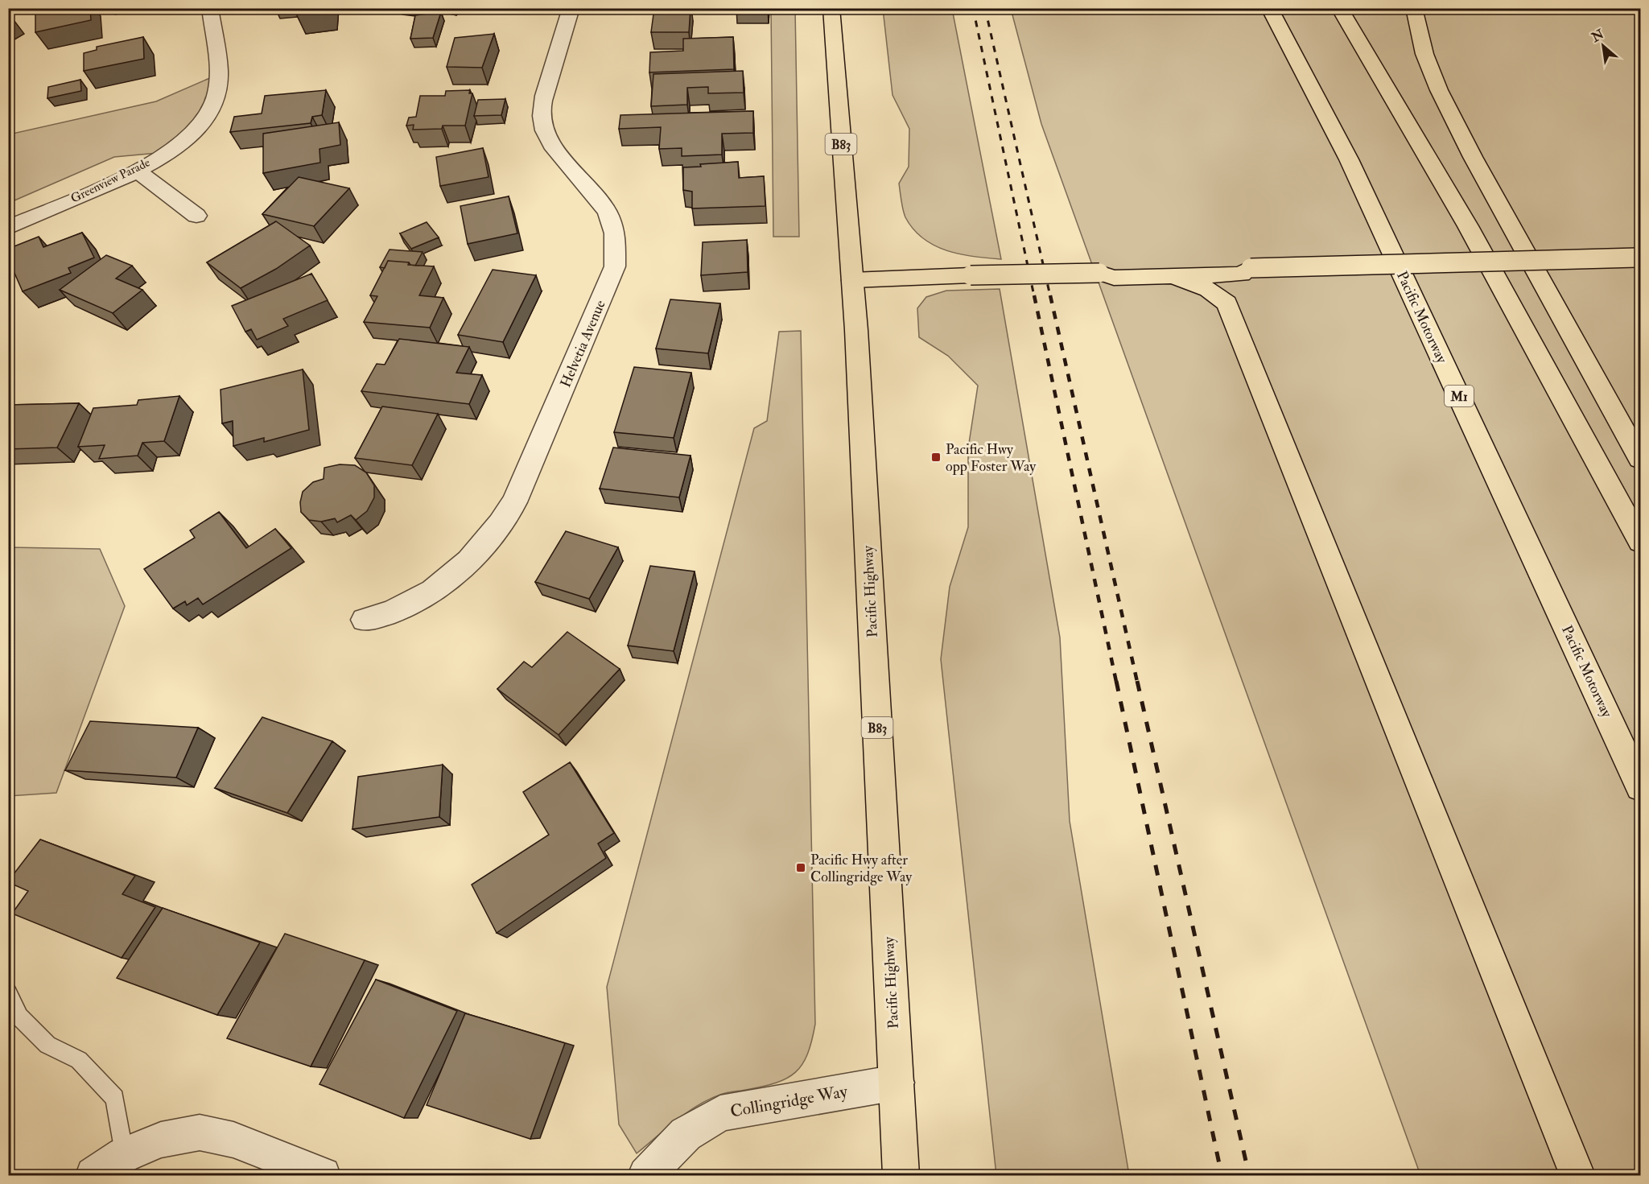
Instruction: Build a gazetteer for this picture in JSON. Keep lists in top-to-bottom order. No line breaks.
{"streets":{"main road":["B83","Pacific Motorway","M1","Pacific Highway"],"street":["Greenview Parade","Helvetia Avenue","Collingridge Way"]},"crossings":[["Pacific Highway","Collingridge Way"]],"places":{"transit":["Pacific Hwy opp Foster Way","Pacific Hwy after Collingridge Way"]},"north":"top left"}
